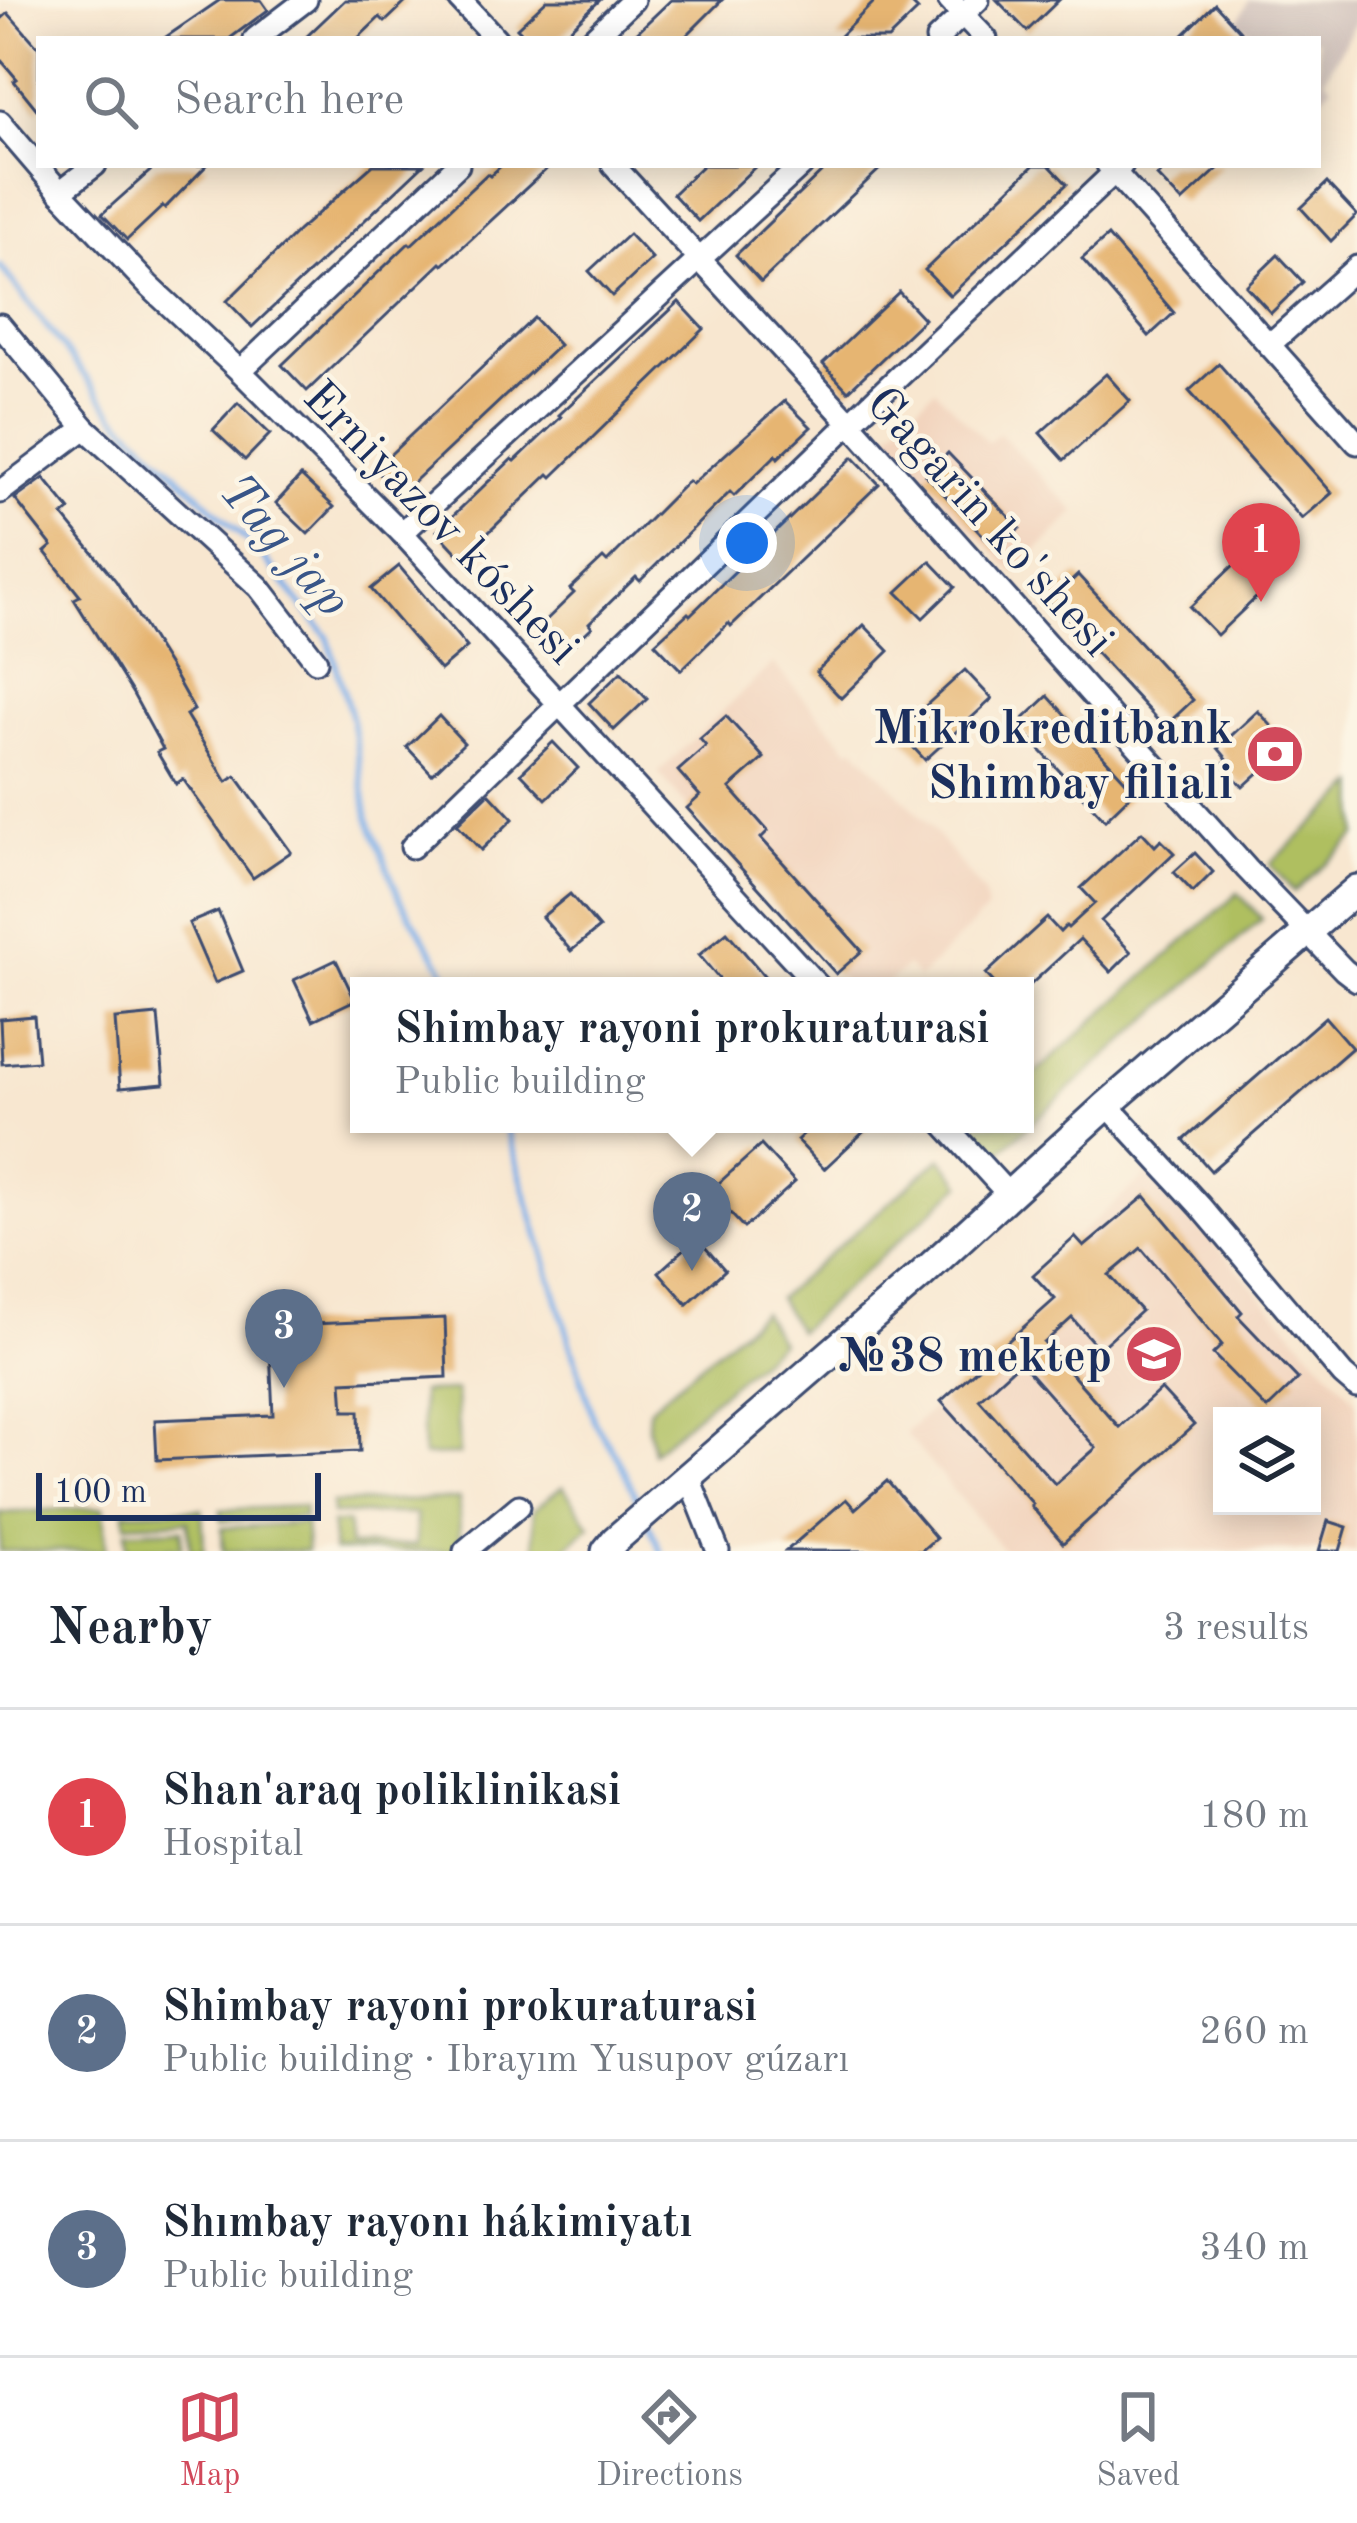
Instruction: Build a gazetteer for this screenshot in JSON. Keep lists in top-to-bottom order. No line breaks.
{"streets":{"street":["Gagarin ko'shesi","Erniyazov kóshesi"]},"water":["Tag jap"],"places":{"bank":["Mikrokreditbank Shimbay filiali"],"school or university":["№38 mektep"]},"scale_bar":"100 m","page":{"search":"Search here","pins":["1","2","3"],"popup":["Shimbay rayoni prokuraturasi","Public building"],"scale":"100 m","heading":["Nearby","3 results"],"list":[{"mark":"1","name":"Shan'araq poliklinikasi","note":"Hospital","value":"180 m"},{"mark":"2","name":"Shimbay rayoni prokuraturasi","note":"Public building · Ibrayım Yusupov gúzarı","value":"260 m"},{"mark":"3","name":"Shımbay rayonı hákimiyatı","note":"Public building","value":"340 m"}],"nav":["Map","Directions","Saved"]}}
